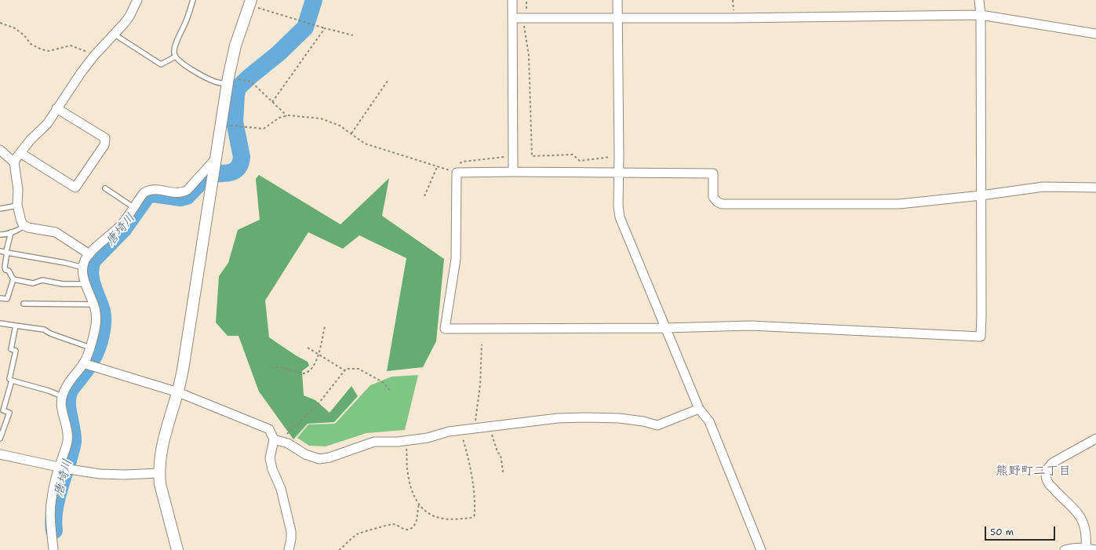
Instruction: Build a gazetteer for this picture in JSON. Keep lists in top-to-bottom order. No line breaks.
{"districts":["熊野町二丁目"],"water":["唐埼川"],"scale_bar":"50 m"}
